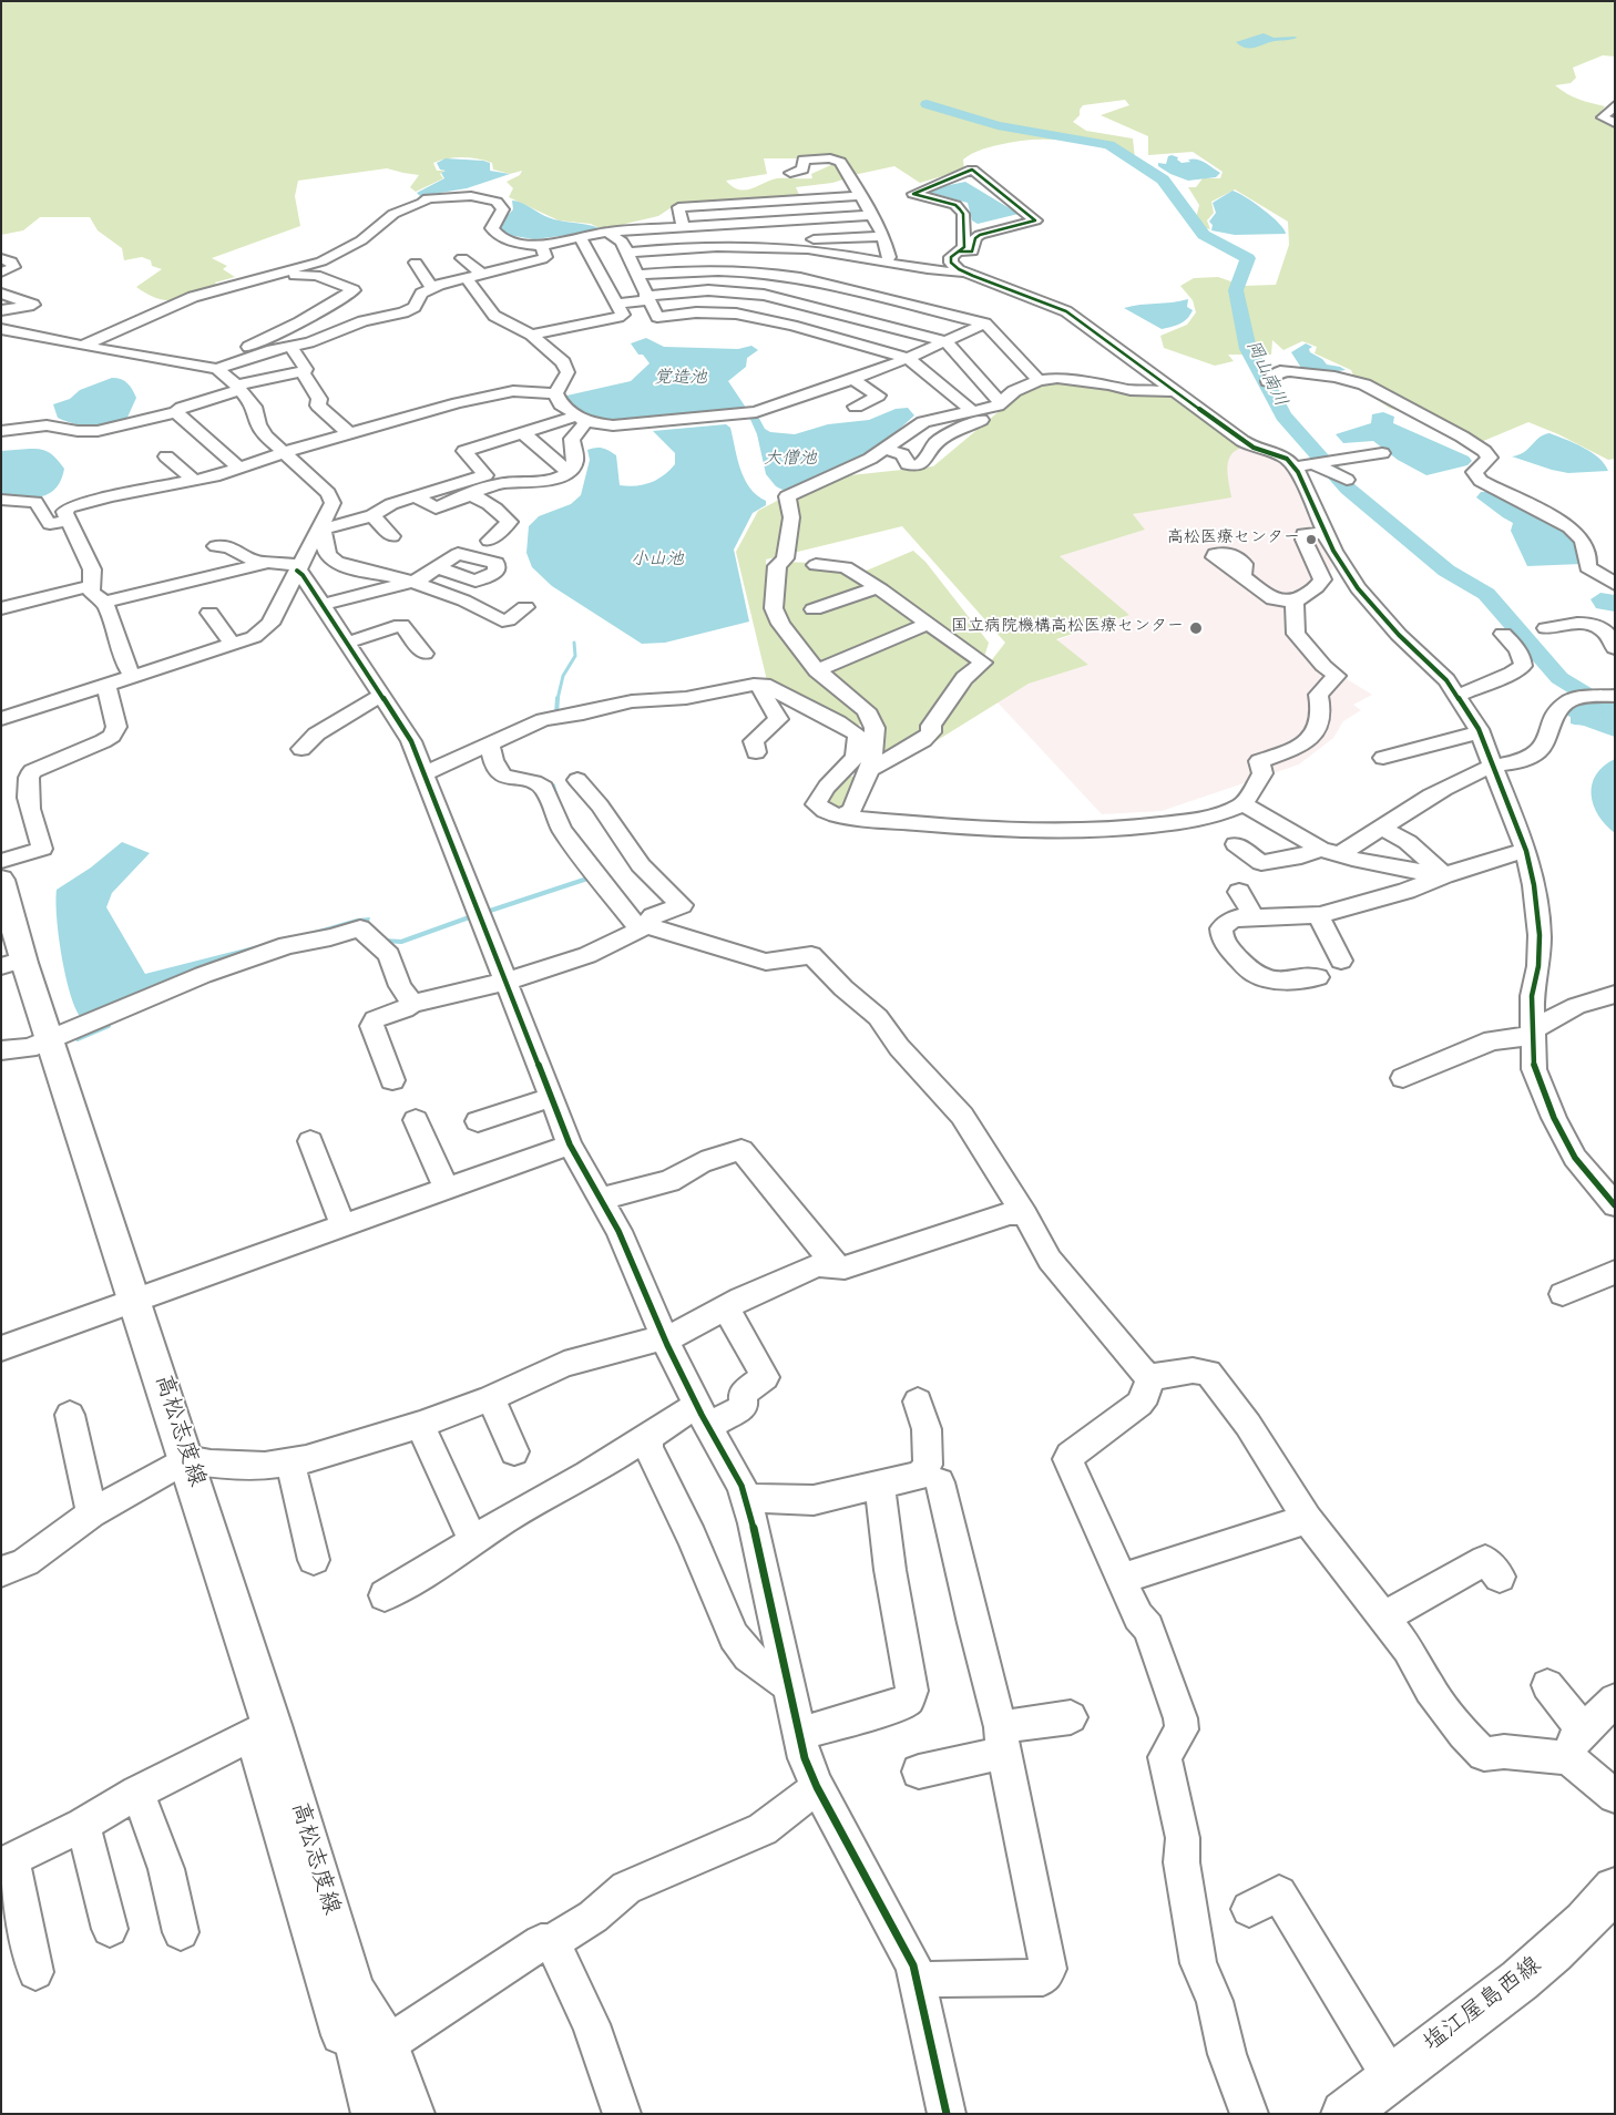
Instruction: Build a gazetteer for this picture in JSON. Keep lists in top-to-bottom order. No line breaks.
{"streets":{"main road":["高松志度線","塩江屋島西線"]},"water":["岡山南川","覚造池","大僧池","小山池"],"places":["高松医療センター","国立病院機構高松医療センター"]}
